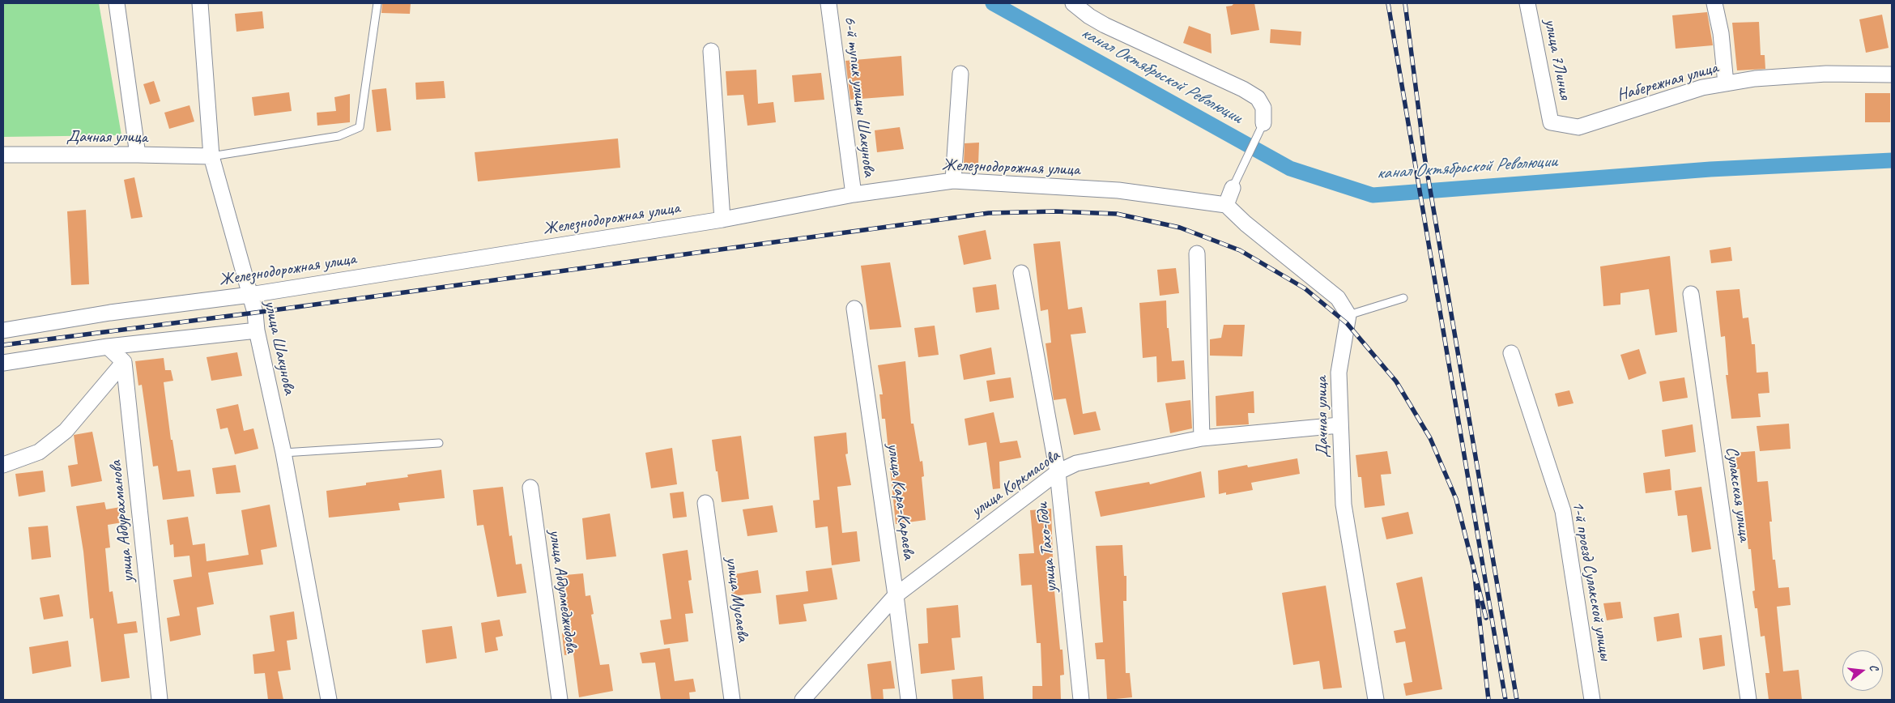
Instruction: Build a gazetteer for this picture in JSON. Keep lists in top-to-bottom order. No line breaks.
{"streets":{"street":["улица 7Линия","Набережная улица","6-й тупик улицы Шакунова","Дачная улица","Железнодорожная улица","улица Шакунова","улица Коркмасова","Сулакская улица","улица Кара-Караева","улица Абдурахманова","улица Тахо-Годи","1-й проезд Сулакской улицы","улица Абдулмеджидова","улица Мусаева"]},"crossings":[["улица 7Линия","Набережная улица"],["6-й тупик улицы Шакунова","Железнодорожная улица"],["Дачная улица","улица Шакунова"],["Дачная улица","улица Коркмасова"],["Железнодорожная улица","улица Шакунова"],["улица Коркмасова","улица Кара-Караева"],["улица Коркмасова","улица Тахо-Годи"]],"water":["канал Октябрьской Революции"],"north":"right"}
